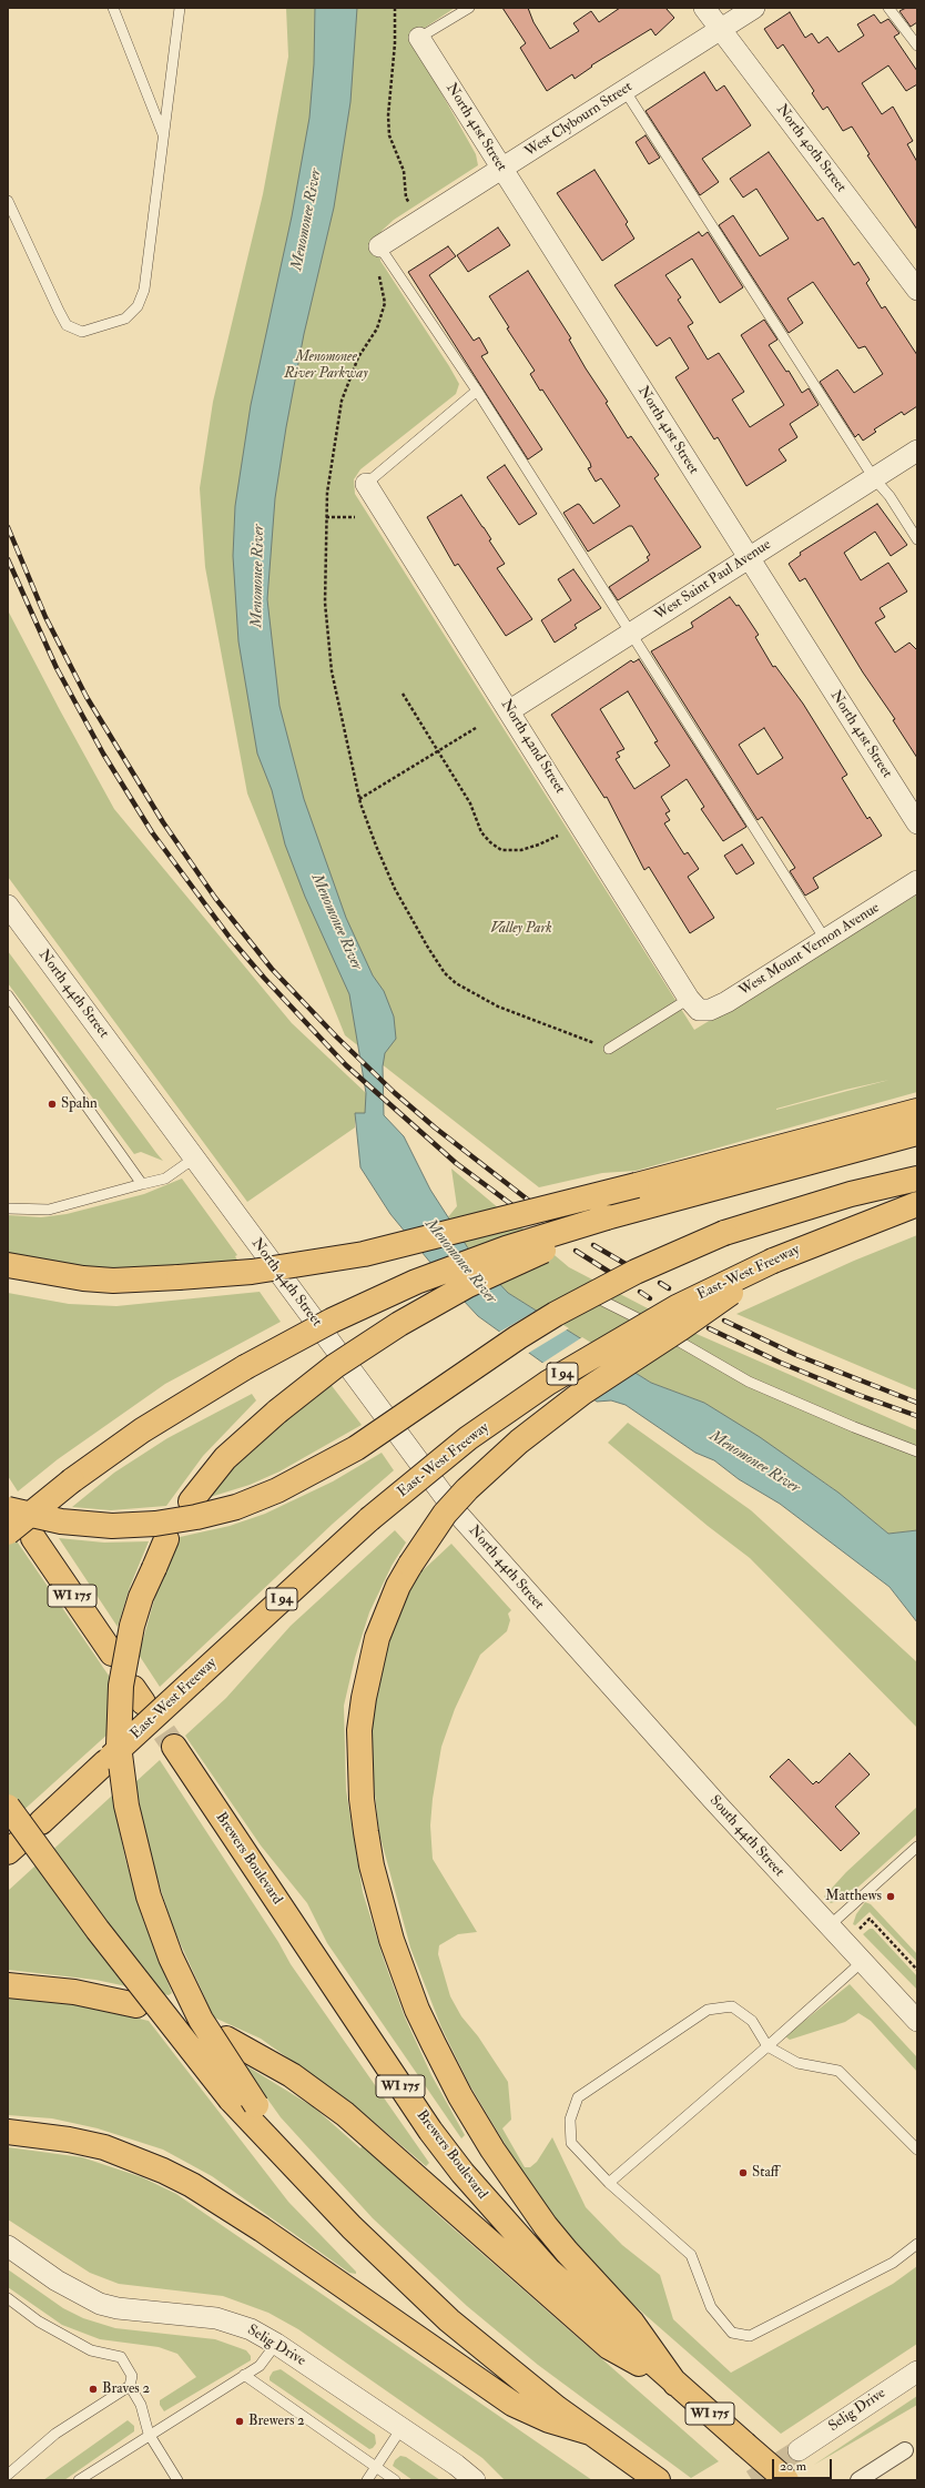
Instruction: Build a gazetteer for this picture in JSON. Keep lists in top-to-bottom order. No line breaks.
{"streets":{"highway":["East-West Freeway","I 94","WI 175","Brewers Boulevard"],"street":["West Clybourn Street","North 41st Street","North 40th Street","West Saint Paul Avenue","North 42nd Street","West Mount Vernon Avenue","North 44th Street","South 44th Street","Selig Drive"]},"crossings":[["West Clybourn Street","North 41st Street"],["West Clybourn Street","North 40th Street"],["North 41st Street","West Saint Paul Avenue"],["West Saint Paul Avenue","North 42nd Street"],["North 42nd Street","West Mount Vernon Avenue"],["North 44th Street","South 44th Street"]],"water":["Menomonee River"],"parks":["Menomonee River Parkway","Valley Park"],"places":["Spahn","Matthews","Staff","Braves 2","Brewers 2"],"scale_bar":"20 m"}
